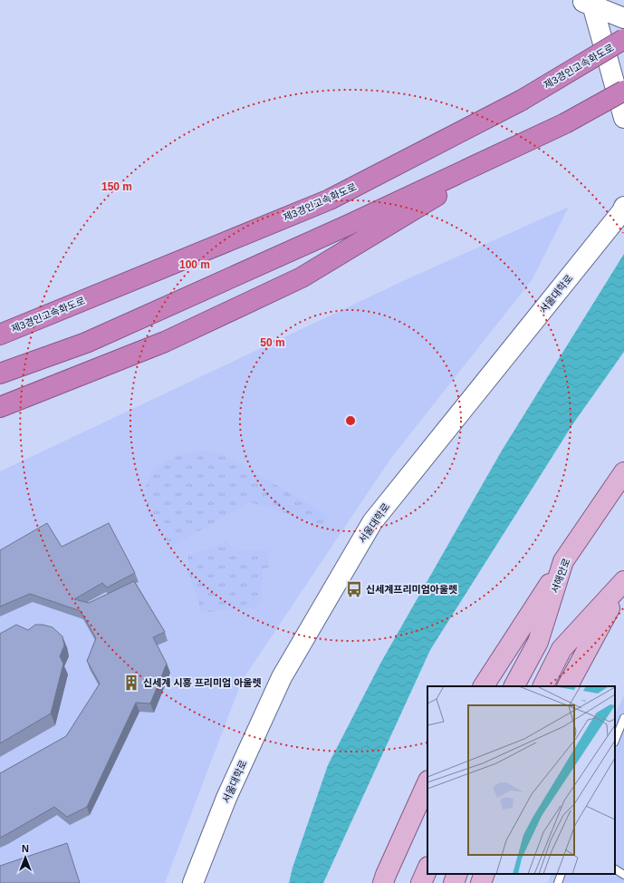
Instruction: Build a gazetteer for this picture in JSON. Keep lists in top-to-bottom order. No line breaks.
{"streets":{"highway":["제3경인고속화도로"],"main road":["서울대학로","서해안로"]},"places":{"bus stop":["신세계프리미엄아울렛"],"building":["신세계 시흥 프리미엄 아울렛"]},"north":"top","rings":["150 m","100 m","50 m"]}
